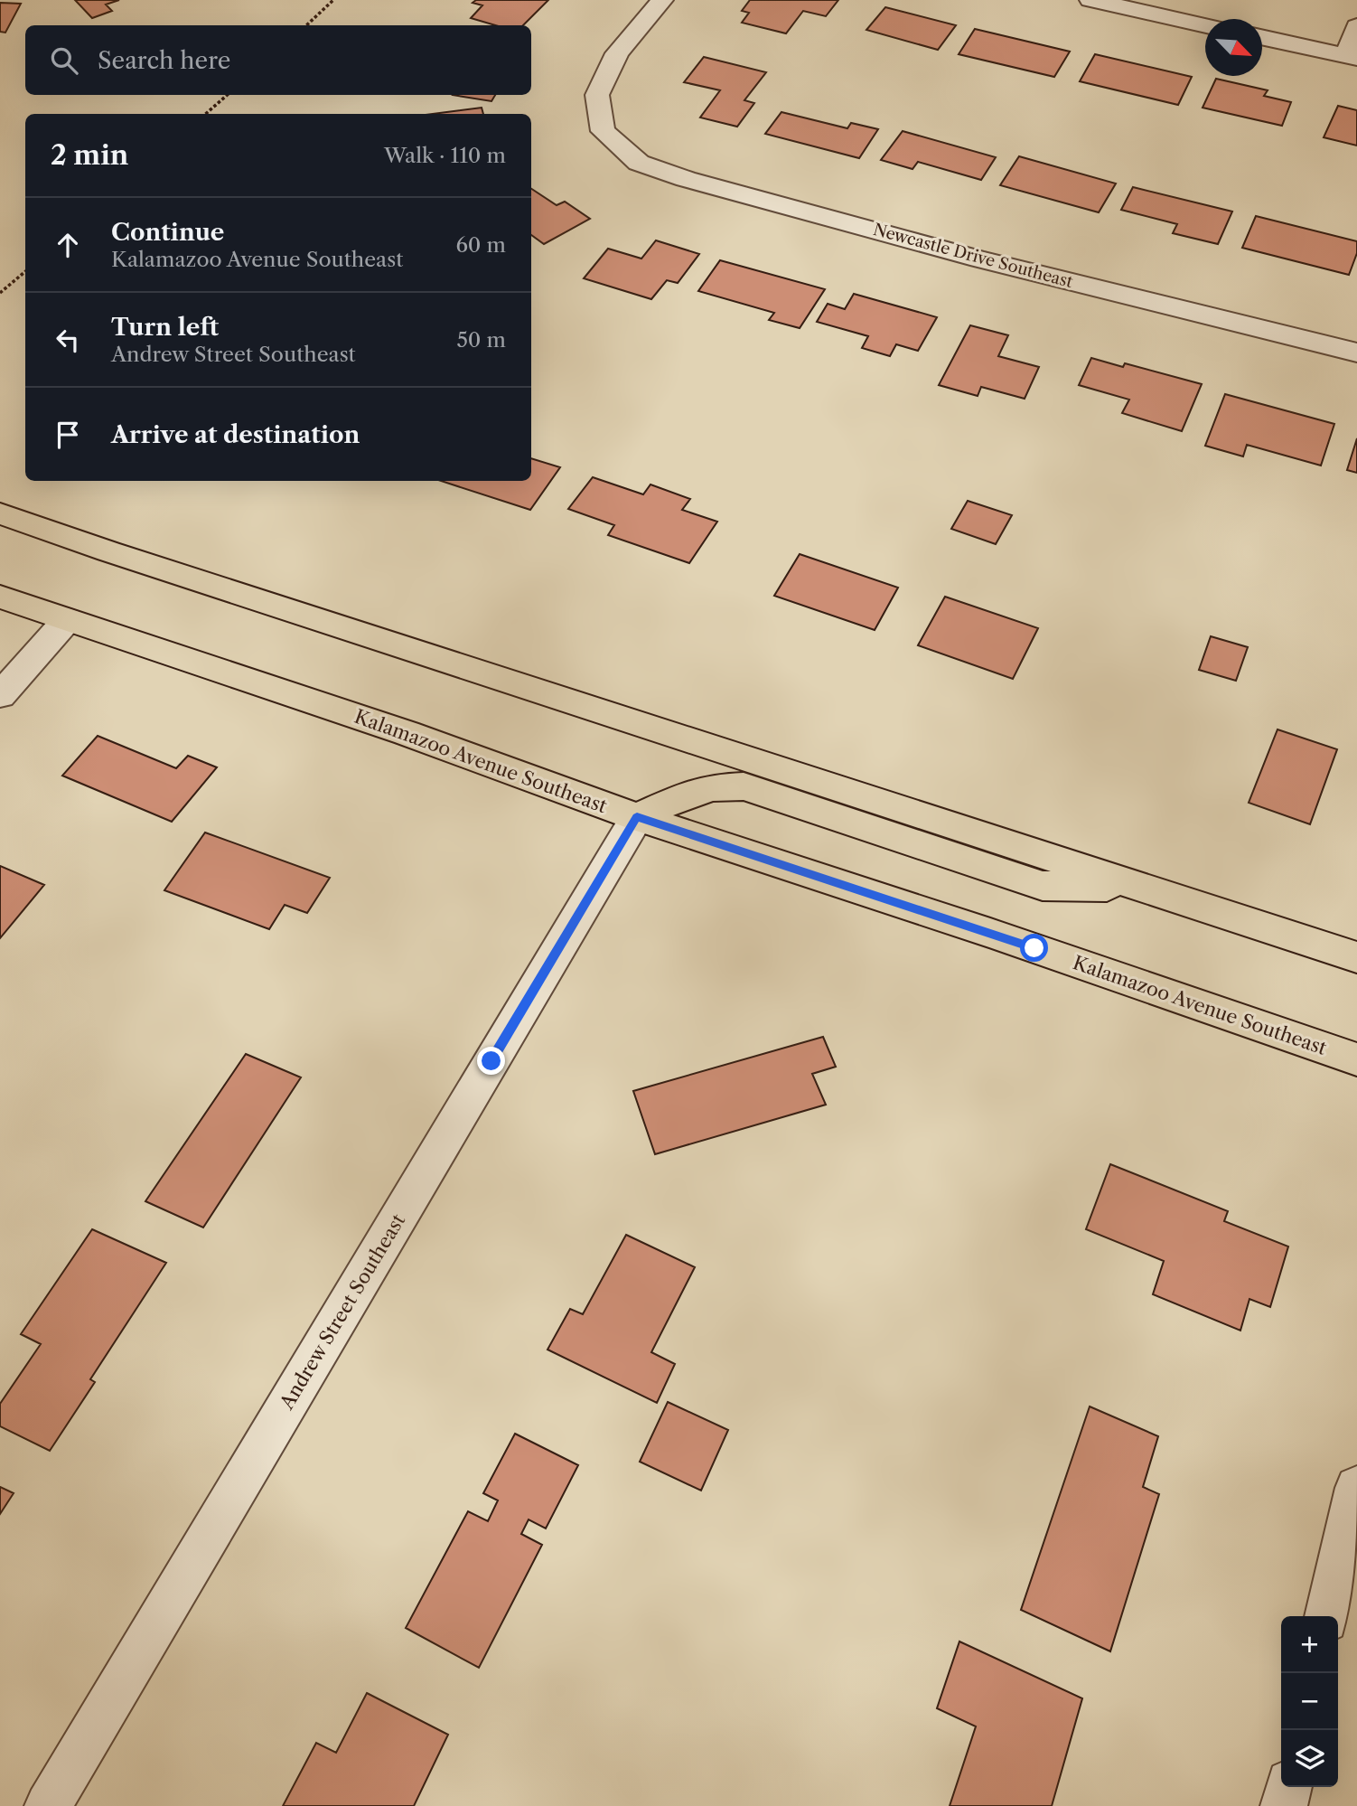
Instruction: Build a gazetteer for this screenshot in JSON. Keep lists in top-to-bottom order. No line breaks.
{"streets":{"main road":["Kalamazoo Avenue Southeast"],"street":["Newcastle Drive Southeast","Andrew Street Southeast"]},"crossings":[["Kalamazoo Avenue Southeast","Andrew Street Southeast"]],"north":"bottom right","page":{"search":"Search here","heading":["2 min","Walk · 110 m"],"list":[["Continue","Kalamazoo Avenue Southeast","60 m"],["Turn left","Andrew Street Southeast","50 m"],"Arrive at destination"],"map_buttons":["+","−"]}}
